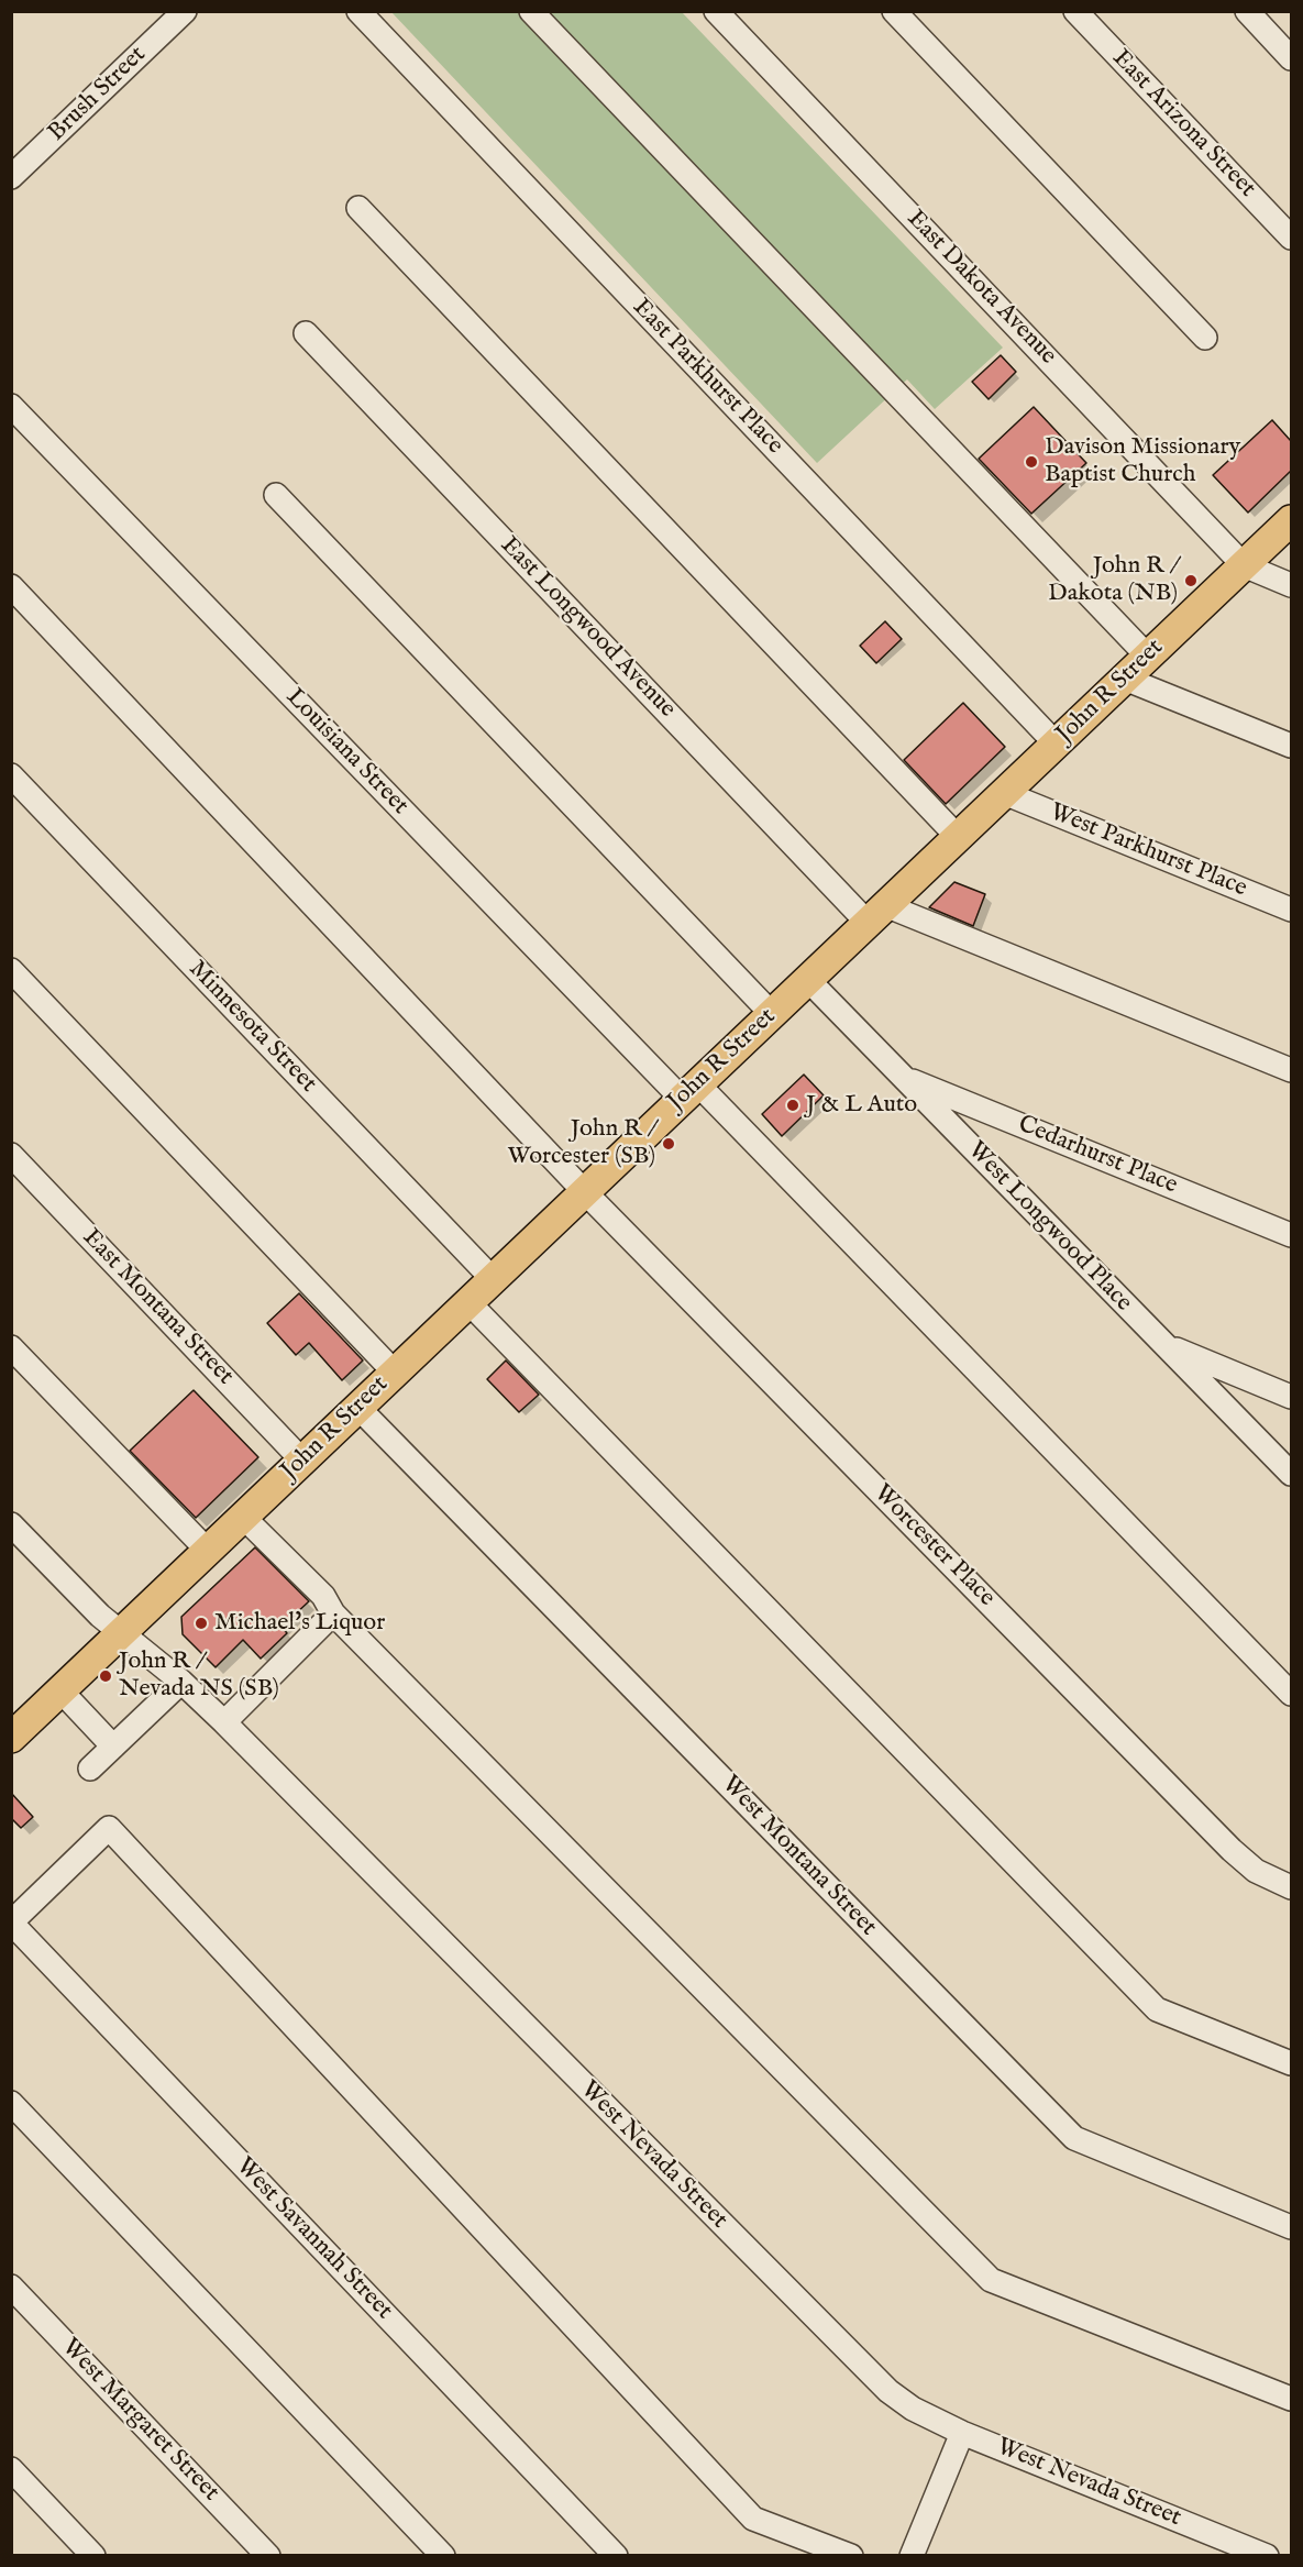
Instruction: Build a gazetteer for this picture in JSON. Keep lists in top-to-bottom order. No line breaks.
{"streets":{"main road":["John R Street"],"street":["Brush Street","East Arizona Street","East Dakota Avenue","East Parkhurst Place","East Longwood Avenue","Louisiana Street","West Parkhurst Place","Minnesota Street","Cedarhurst Place","West Longwood Place","East Montana Street","Worcester Place","West Montana Street","West Nevada Street","West Savannah Street","West Margaret Street"]},"crossings":[["East Dakota Avenue","John R Street"],["East Parkhurst Place","John R Street"],["East Longwood Avenue","John R Street"],["John R Street","Louisiana Street"],["John R Street","West Parkhurst Place"],["John R Street","Minnesota Street"],["John R Street","West Longwood Place"],["John R Street","East Montana Street"],["John R Street","Worcester Place"],["John R Street","West Montana Street"],["John R Street","West Nevada Street"],["Cedarhurst Place","West Longwood Place"]],"places":["Davison Missionary Baptist Church","John R / Dakota (NB)","J & L Auto","John R / Worcester (SB)","Michael's Liquor","John R / Nevada NS (SB)"]}
